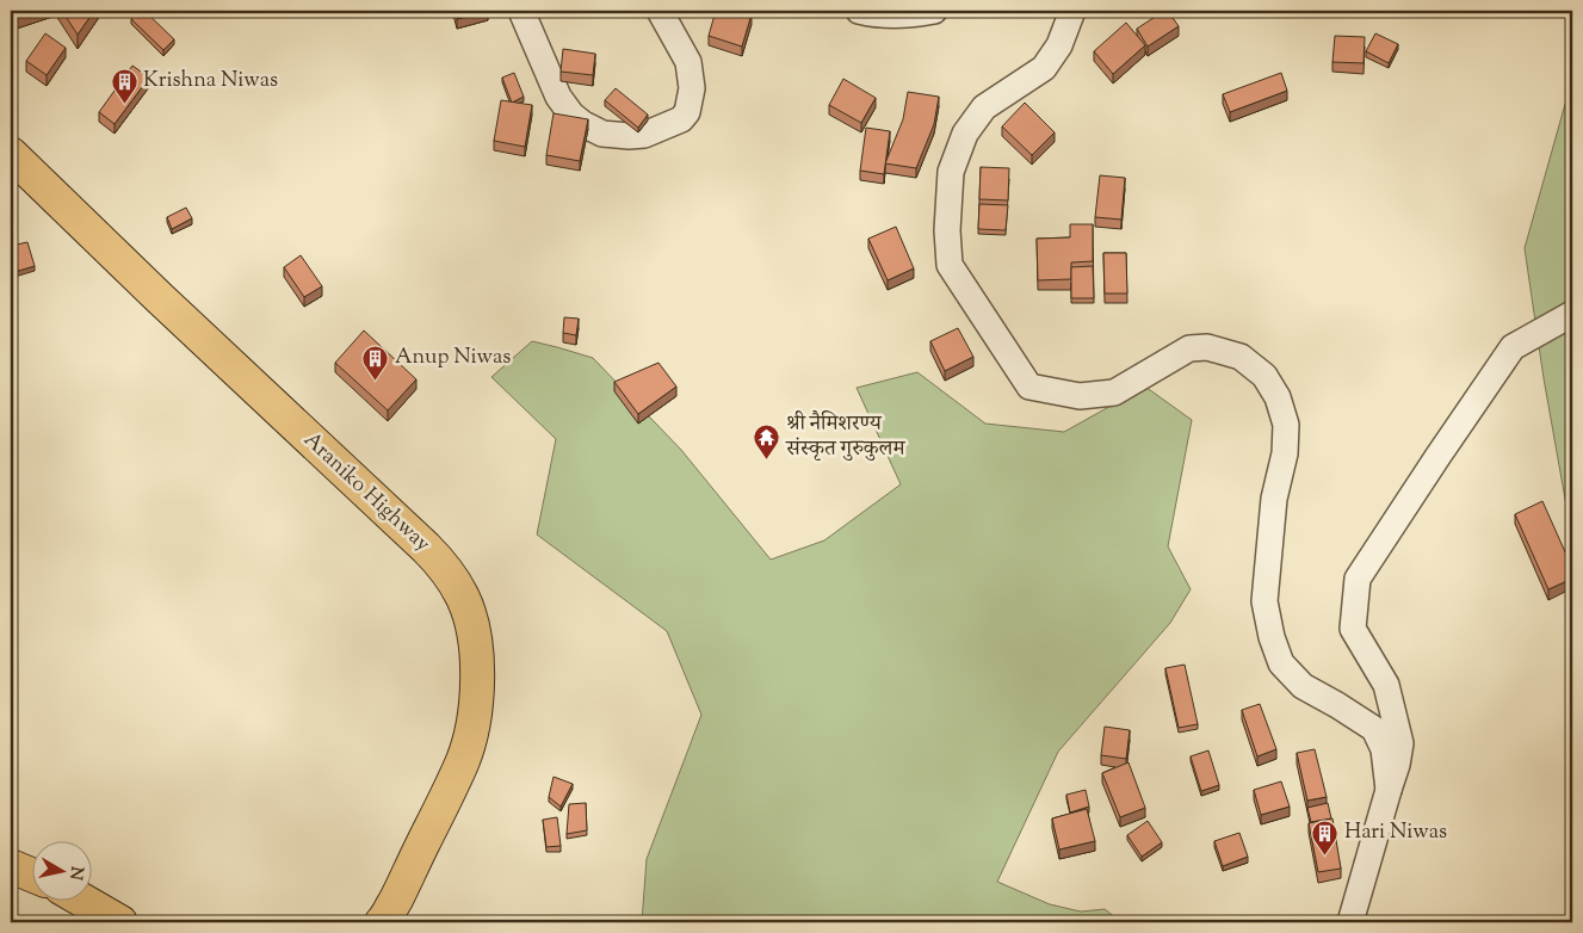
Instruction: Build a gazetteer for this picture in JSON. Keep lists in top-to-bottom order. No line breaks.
{"streets":{"highway":["Araniko Highway"]},"places":{"building":["Krishna Niwas","Anup Niwas","Hari Niwas"],"temple":["श्री नैमिशरण्य संस्कृत गुरुकुलम"]},"north":"right"}
